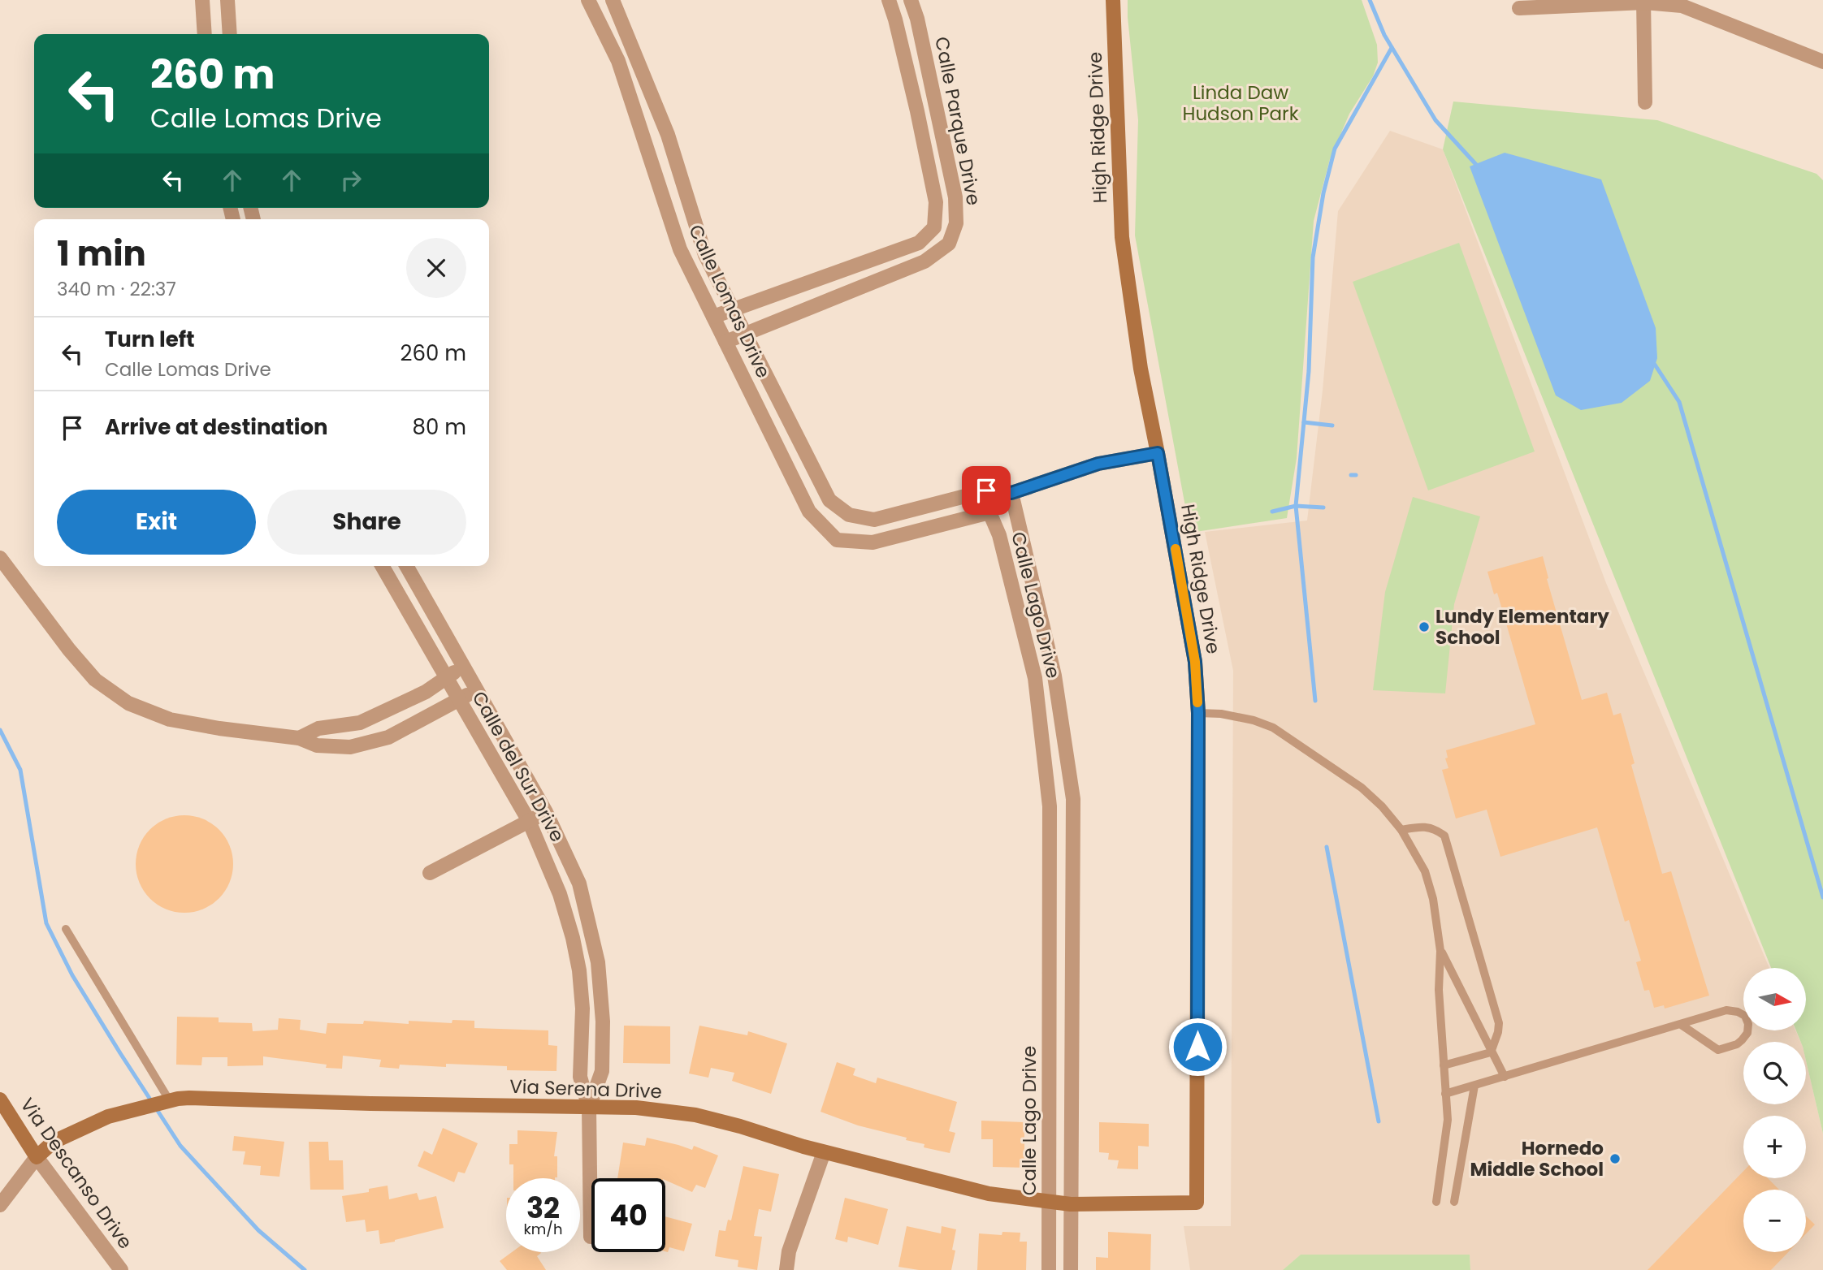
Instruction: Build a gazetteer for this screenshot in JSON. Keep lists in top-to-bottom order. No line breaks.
{"streets":{"street":["Calle Parque Drive","High Ridge Drive","Calle Lomas Drive","Calle Lago Drive","Calle del Sur Drive","Via Serena Drive","Via Descanso Drive"]},"crossings":[["High Ridge Drive","Via Serena Drive"],["Calle Lago Drive","Via Serena Drive"],["Calle del Sur Drive","Via Serena Drive"],["Via Serena Drive","Via Descanso Drive"]],"parks":["Linda Daw Hudson Park"],"places":["Lundy Elementary School","Hornedo Middle School"],"north":"right","page":{"turn":["260 m","Calle Lomas Drive"],"heading":["1 min","340 m · 22:37"],"list":[{"name":"Turn left","note":"Calle Lomas Drive","value":"260 m"},{"name":"Arrive at destination","value":"80 m"}],"buttons":["Exit","Share"],"map_buttons":["+","−"],"speed":"32 km/h","limit":"40"}}
